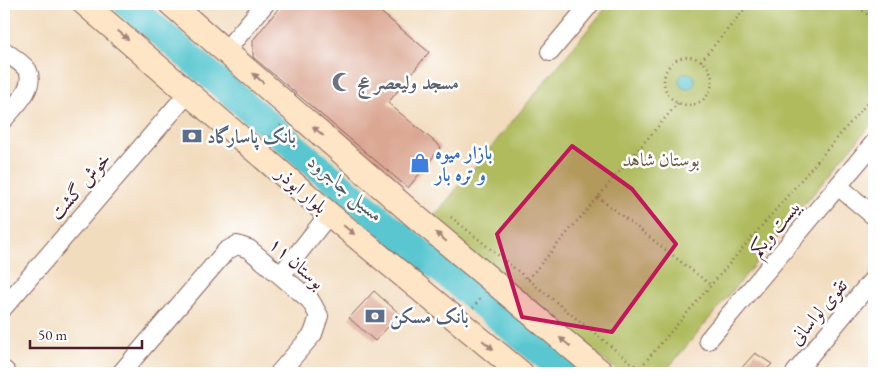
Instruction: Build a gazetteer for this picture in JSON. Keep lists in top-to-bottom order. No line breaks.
{"streets":{"main road":["بلوار ابوذر"],"street":["خوش گشت","بیست ویکم","بوستان ۱۱","تقوی لواسانی"]},"crossings":[["خوش گشت","بلوار ابوذر"]],"water":["مسیل جاجرود"],"parks":["بوستان شاهد"],"places":{"mosque":["مسجد ولیعصر عج"],"bank":["بانک پاسارگاد","بانک مسکن"],"shop":["بازار میوه و تره بار"]},"scale_bar":"50 m"}
